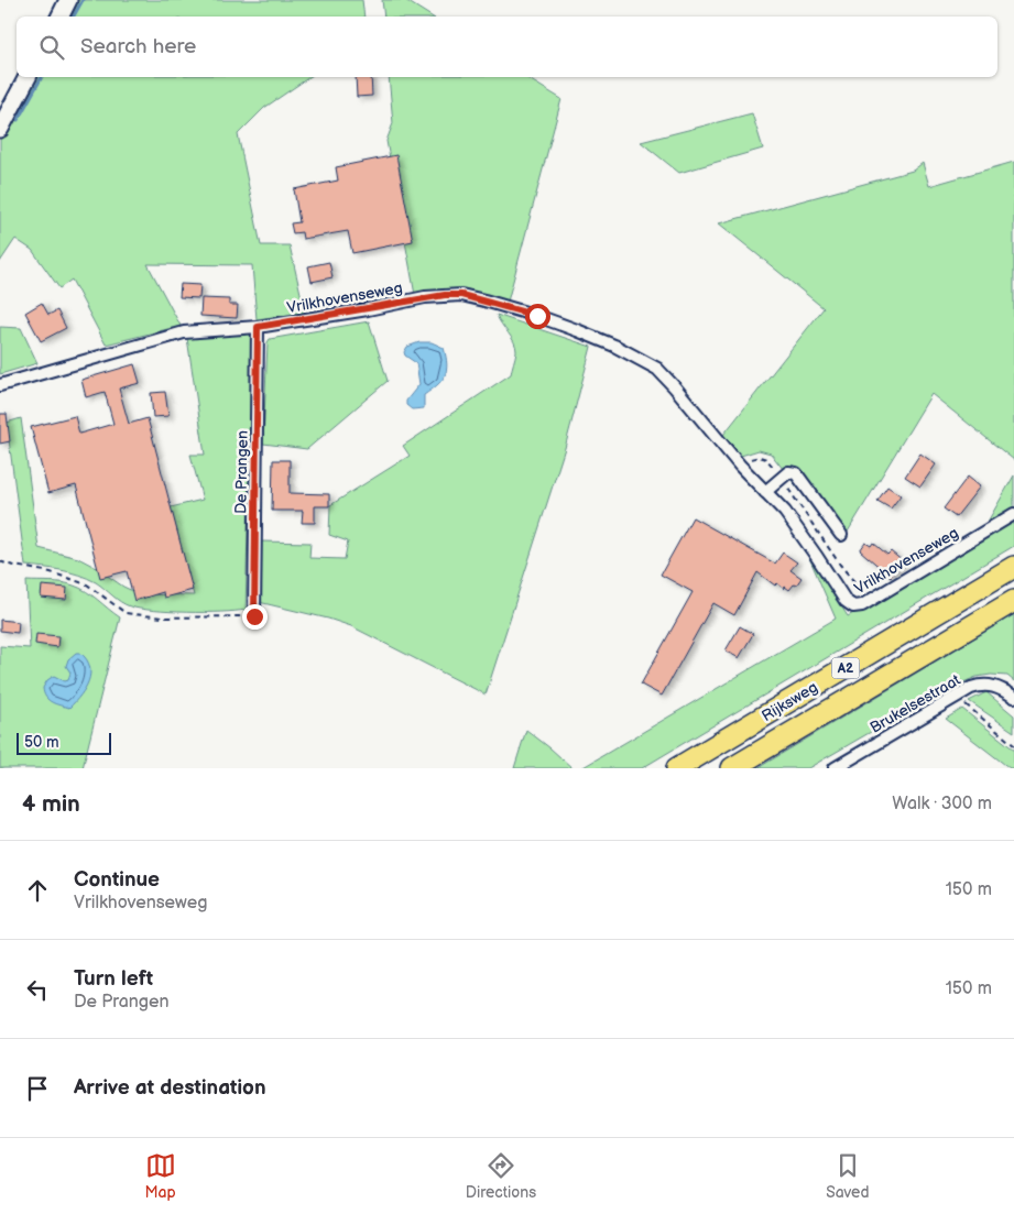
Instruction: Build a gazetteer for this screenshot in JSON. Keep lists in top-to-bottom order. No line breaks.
{"streets":{"highway":["A2","Rijksweg"],"street":["Vrilkhovenseweg","De Prangen","Brukelsestraat"]},"crossings":[["Vrilkhovenseweg","De Prangen"]],"scale_bar":"50 m","page":{"search":"Search here","scale":"50 m","heading":["4 min","Walk · 300 m"],"list":[["Continue","Vrilkhovenseweg","150 m"],["Turn left","De Prangen","150 m"],"Arrive at destination"],"nav":["Map","Directions","Saved"]}}
